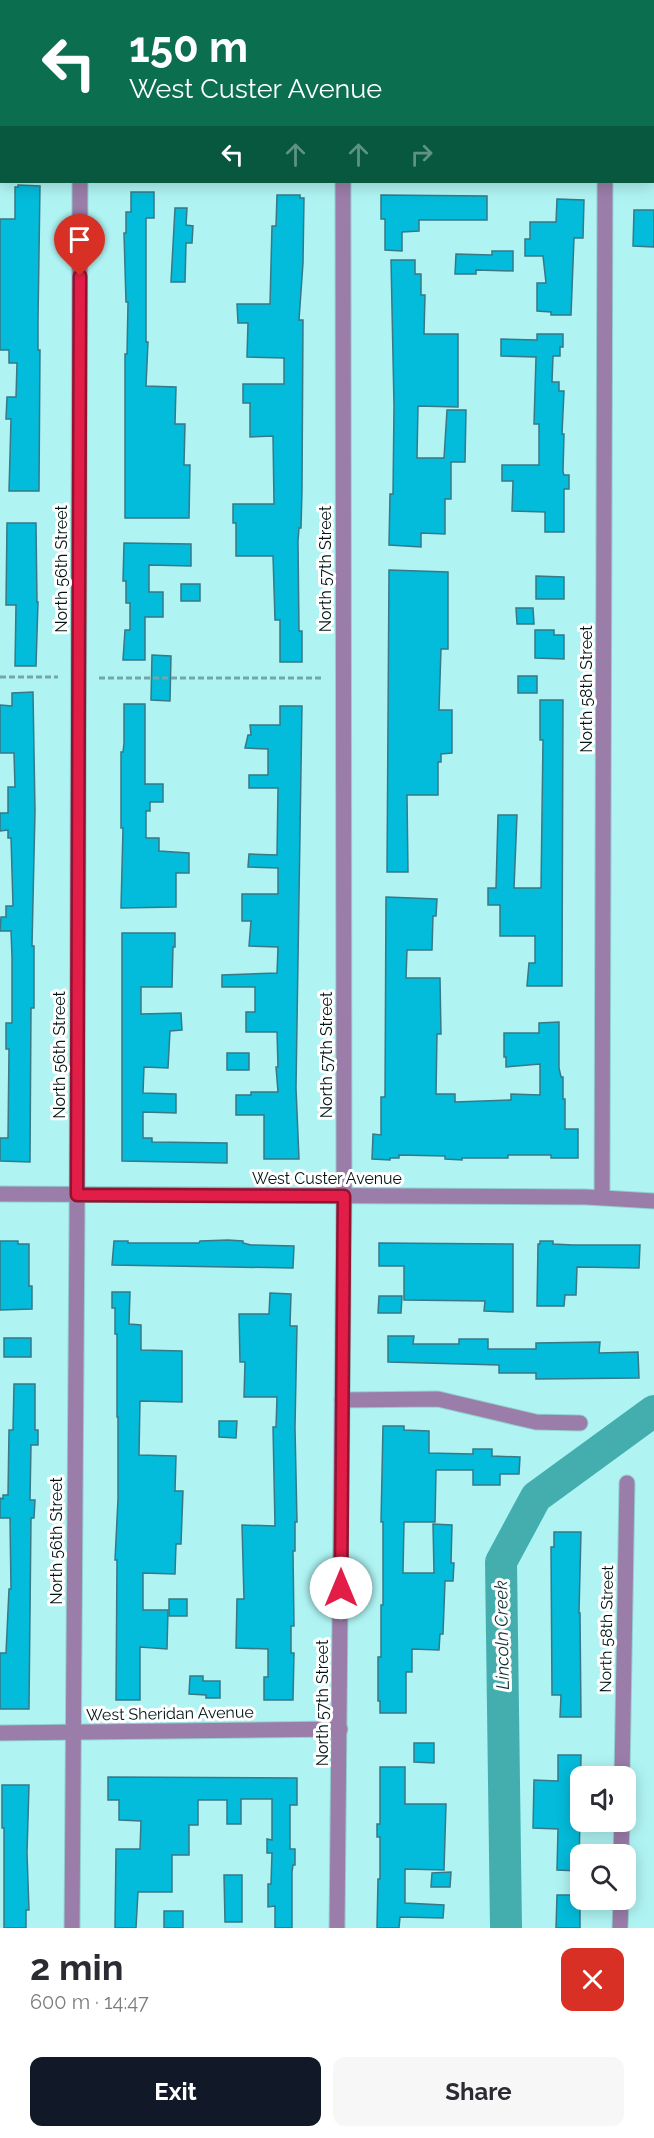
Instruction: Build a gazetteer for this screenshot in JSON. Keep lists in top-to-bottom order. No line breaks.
{"streets":{"street":["North 56th Street","North 57th Street","North 58th Street","West Custer Avenue","West Sheridan Avenue"]},"crossings":[["North 56th Street","West Custer Avenue"],["North 56th Street","West Sheridan Avenue"],["North 57th Street","West Custer Avenue"],["North 57th Street","West Sheridan Avenue"],["North 58th Street","West Custer Avenue"]],"water":["Lincoln Creek"],"page":{"turn":["150 m","West Custer Avenue"],"heading":["2 min","600 m · 14:47"],"buttons":["Exit","Share"]}}
